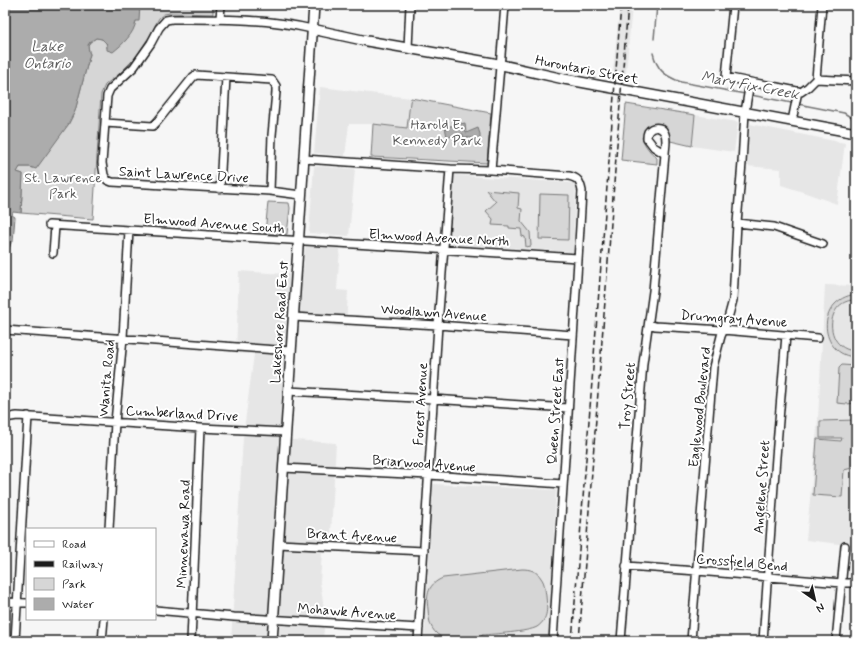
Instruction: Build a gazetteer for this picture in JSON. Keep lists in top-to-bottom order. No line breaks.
{"streets":{"main road":["Hurontario Street","Lakeshore Road East"],"street":["Saint Lawrence Drive","Elmwood Avenue South","Elmwood Avenue North","Woodlawn Avenue","Drumgray Avenue","Wanita Road","Troy Street","Forest Avenue","Eaglewood Boulevard","Queen Street East","Cumberland Drive","Briarwood Avenue","Angelene Street","Minnewawa Road","Brant Avenue","Crossfield Bend","Mohawk Avenue"]},"crossings":[["Hurontario Street","Saint Lawrence Drive"],["Hurontario Street","Lakeshore Road East"],["Hurontario Street","Eaglewood Boulevard"],["Saint Lawrence Drive","Lakeshore Road East"],["Elmwood Avenue South","Elmwood Avenue North"],["Elmwood Avenue South","Lakeshore Road East"],["Elmwood Avenue South","Wanita Road"],["Elmwood Avenue North","Lakeshore Road East"],["Elmwood Avenue North","Forest Avenue"],["Elmwood Avenue North","Queen Street East"],["Woodlawn Avenue","Lakeshore Road East"],["Woodlawn Avenue","Forest Avenue"],["Woodlawn Avenue","Queen Street East"],["Drumgray Avenue","Troy Street"],["Drumgray Avenue","Eaglewood Boulevard"],["Drumgray Avenue","Angelene Street"],["Lakeshore Road East","Cumberland Drive"],["Lakeshore Road East","Briarwood Avenue"],["Lakeshore Road East","Brant Avenue"],["Lakeshore Road East","Mohawk Avenue"],["Wanita Road","Cumberland Drive"],["Troy Street","Crossfield Bend"],["Forest Avenue","Briarwood Avenue"],["Forest Avenue","Brant Avenue"],["Forest Avenue","Mohawk Avenue"],["Eaglewood Boulevard","Crossfield Bend"],["Queen Street East","Briarwood Avenue"],["Cumberland Drive","Minnewawa Road"],["Angelene Street","Crossfield Bend"],["Minnewawa Road","Mohawk Avenue"]],"water":["Lake Ontario","Mary Fix Creek"],"parks":["Harold E. Kennedy Park","St. Lawrence Park"],"legend":["Road","Railway","Park","Water"],"north":"bottom right"}
